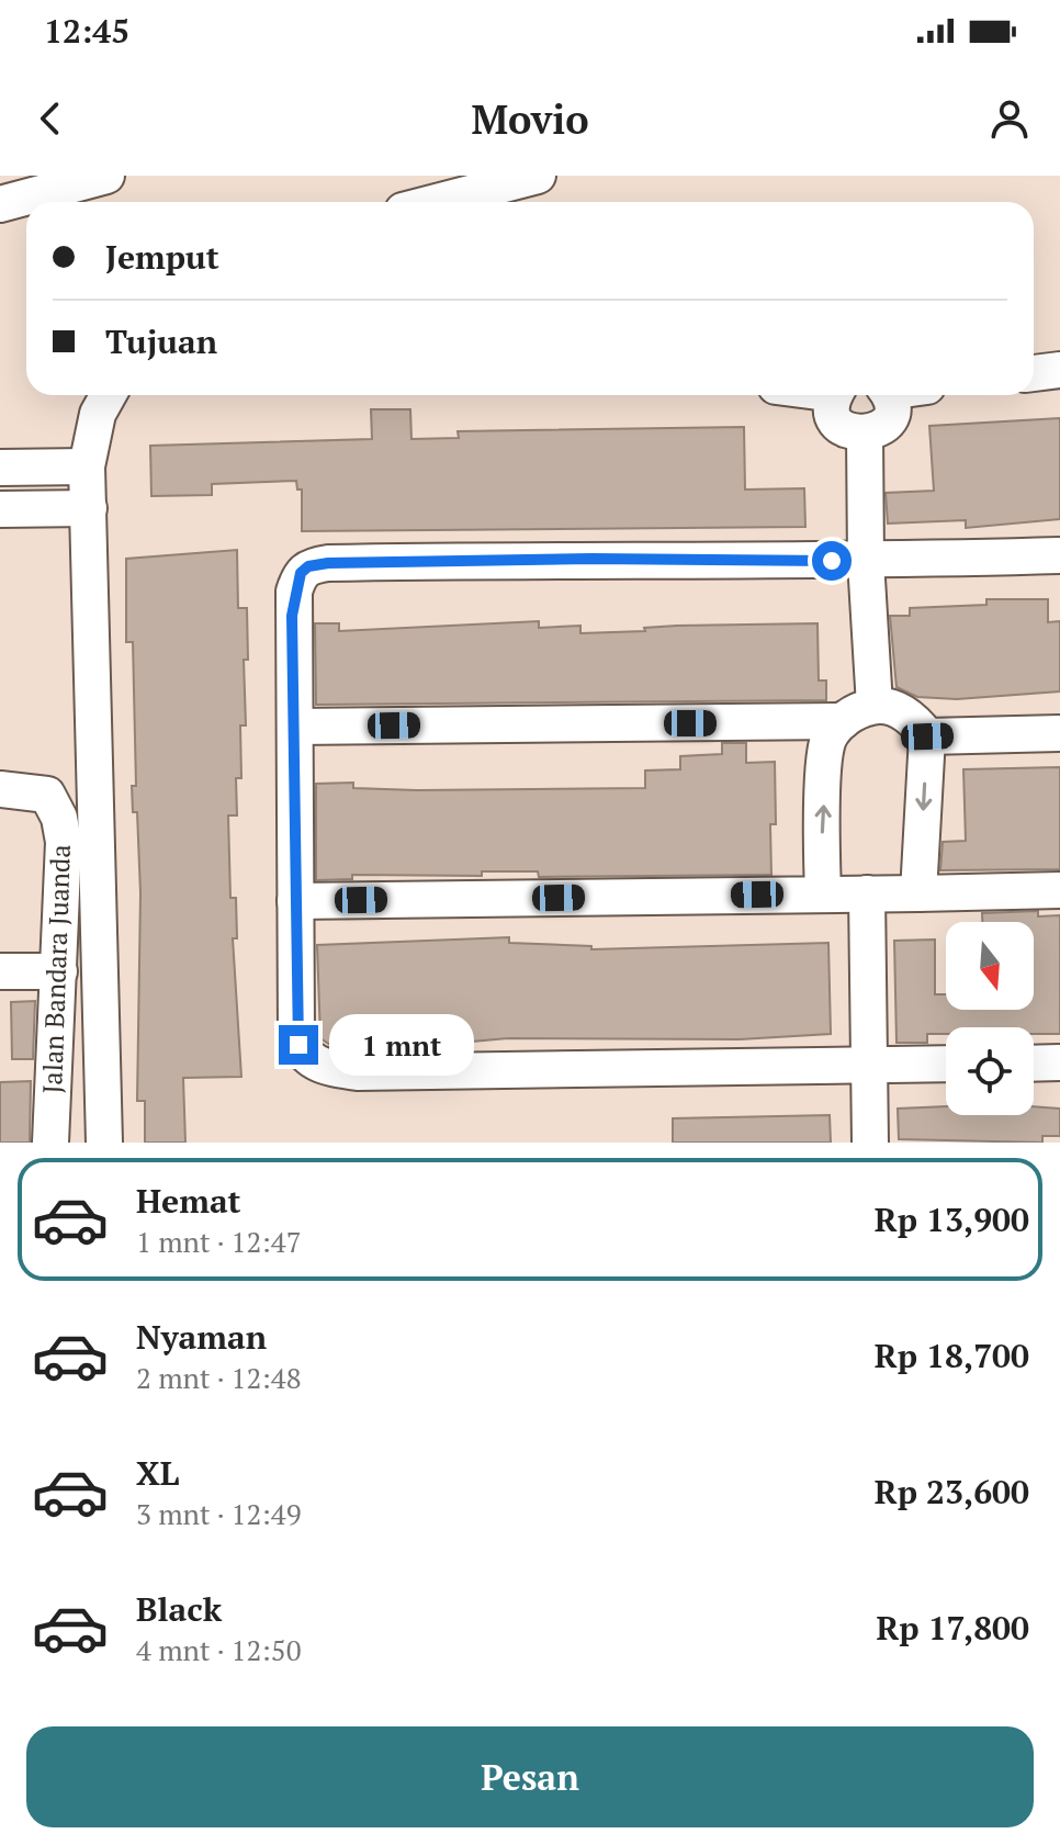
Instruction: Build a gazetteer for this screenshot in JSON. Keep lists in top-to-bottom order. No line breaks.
{"streets":{"street":["Jalan Bandara Juanda"]},"north":"bottom","page":{"status":"12:45","header":"Movio","banner":["Jemput","Tujuan"],"bubble":"1 mnt","list":[{"name":"Hemat","note":"1 mnt · 12:47","value":"Rp 13,900"},{"name":"Nyaman","note":"2 mnt · 12:48","value":"Rp 18,700"},{"name":"XL","note":"3 mnt · 12:49","value":"Rp 23,600"},{"name":"Black","note":"4 mnt · 12:50","value":"Rp 17,800"}],"buttons":"Pesan"}}
